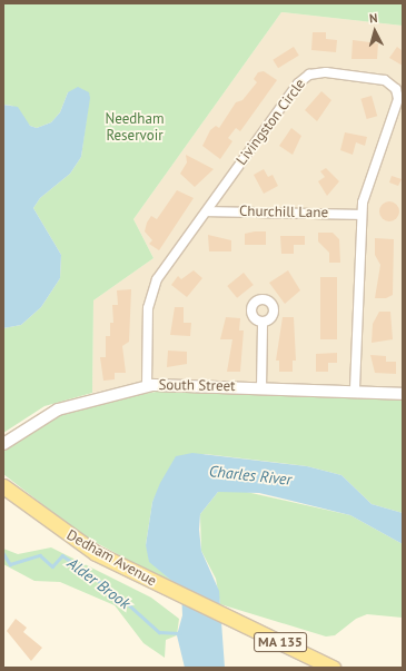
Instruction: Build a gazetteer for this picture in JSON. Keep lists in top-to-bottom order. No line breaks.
{"streets":{"main road":["Dedham Avenue","MA 135"],"street":["Livingston Circle","Churchill Lane","South Street"]},"crossings":[["Livingston Circle","Churchill Lane"],["Livingston Circle","South Street"]],"water":["Charles River","Alder Brook"],"parks":["Needham Reservoir"],"north":"top"}
